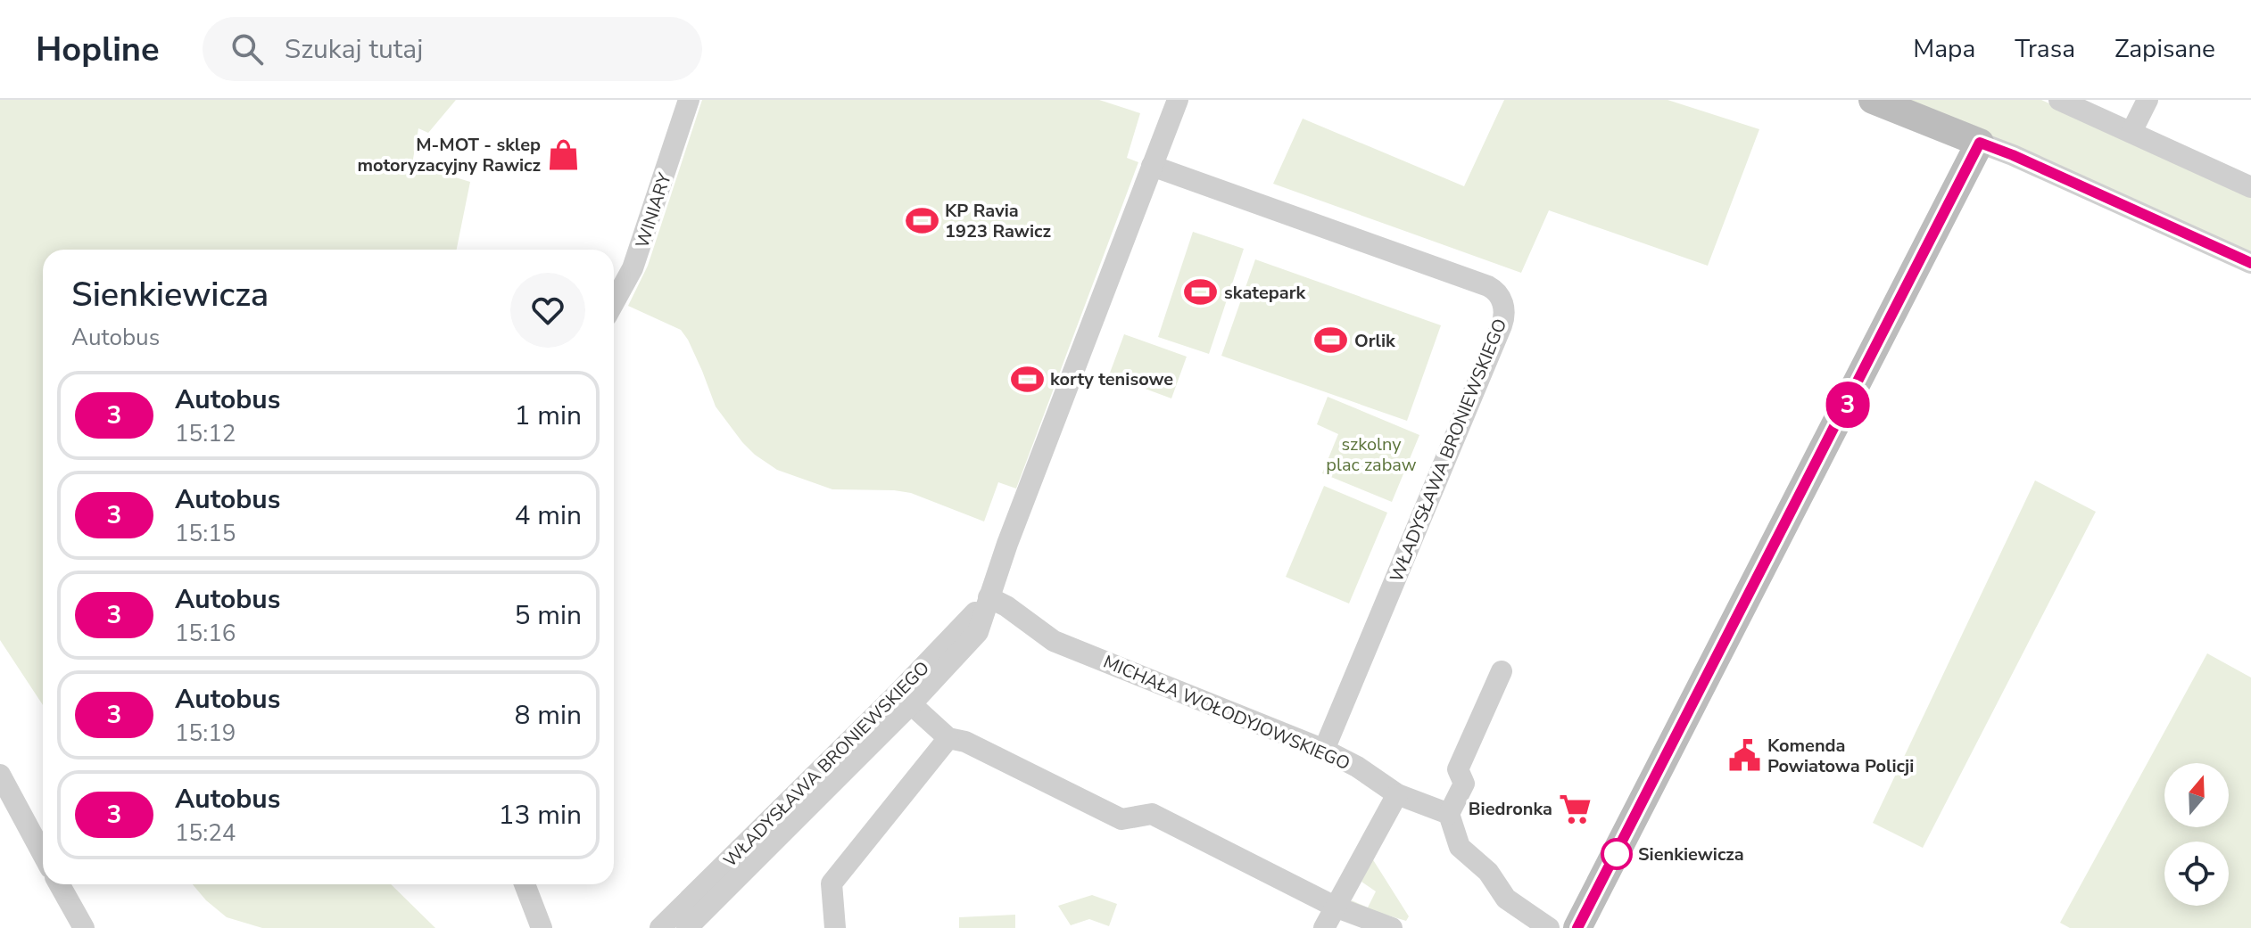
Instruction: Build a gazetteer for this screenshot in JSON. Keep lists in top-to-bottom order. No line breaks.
{"streets":{"street":["WINIARY","WŁADYSŁAWA BRONIEWSKIEGO","MICHAŁA WOŁODYJOWSKIEGO"]},"crossings":[["WŁADYSŁAWA BRONIEWSKIEGO","MICHAŁA WOŁODYJOWSKIEGO"]],"parks":["szkolny plac zabaw"],"places":{"shop":["M-MOT - sklep motoryzacyjny Rawicz"],"sports":["KP Ravia 1923 Rawicz","skatepark","Orlik","korty tenisowe"],"public building":["Komenda Powiatowa Policji"],"supermarket":["Biedronka"],"other":["Sienkiewicza"]},"lines":["bus line 3"],"north":"top","page":{"header":"Hopline","search":"Szukaj tutaj","nav":["Mapa","Trasa","Zapisane"],"on_map":"3","heading":["Sienkiewicza","Autobus"],"list":[{"mark":"3","name":"Autobus","note":"15:12","value":"1 min"},{"mark":"3","name":"Autobus","note":"15:15","value":"4 min"},{"mark":"3","name":"Autobus","note":"15:16","value":"5 min"},{"mark":"3","name":"Autobus","note":"15:19","value":"8 min"},{"mark":"3","name":"Autobus","note":"15:24","value":"13 min"}]}}
